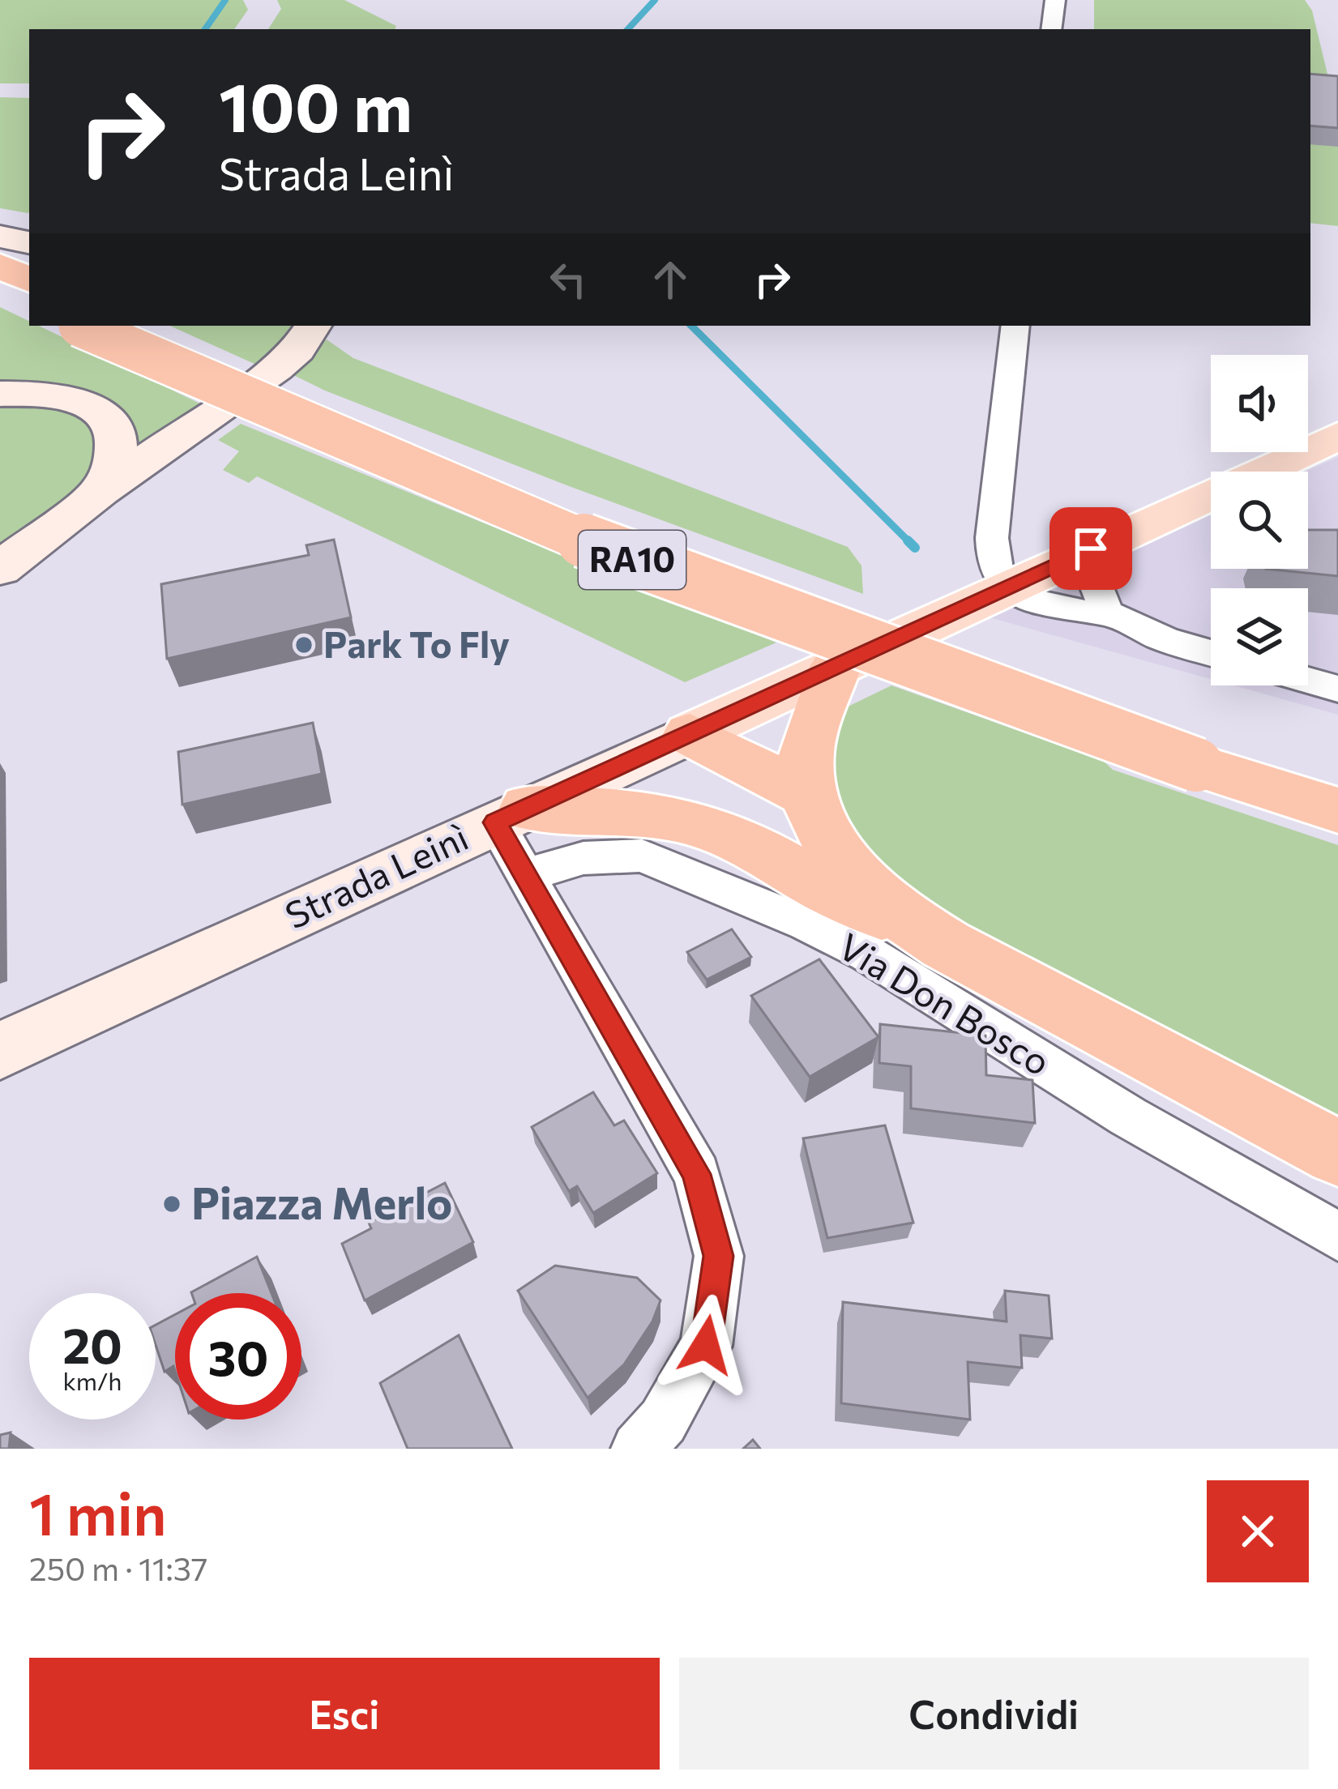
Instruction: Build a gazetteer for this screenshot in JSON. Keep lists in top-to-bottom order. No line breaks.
{"streets":{"highway":["RA10"],"main road":["Strada Leinì"],"street":["Via Don Bosco"]},"places":["Park To Fly","Piazza Merlo"],"page":{"turn":["100 m","Strada Leinì"],"speed":"20 km/h","limit":"30","heading":["1 min","250 m · 11:37"],"buttons":["Esci","Condividi"]}}
